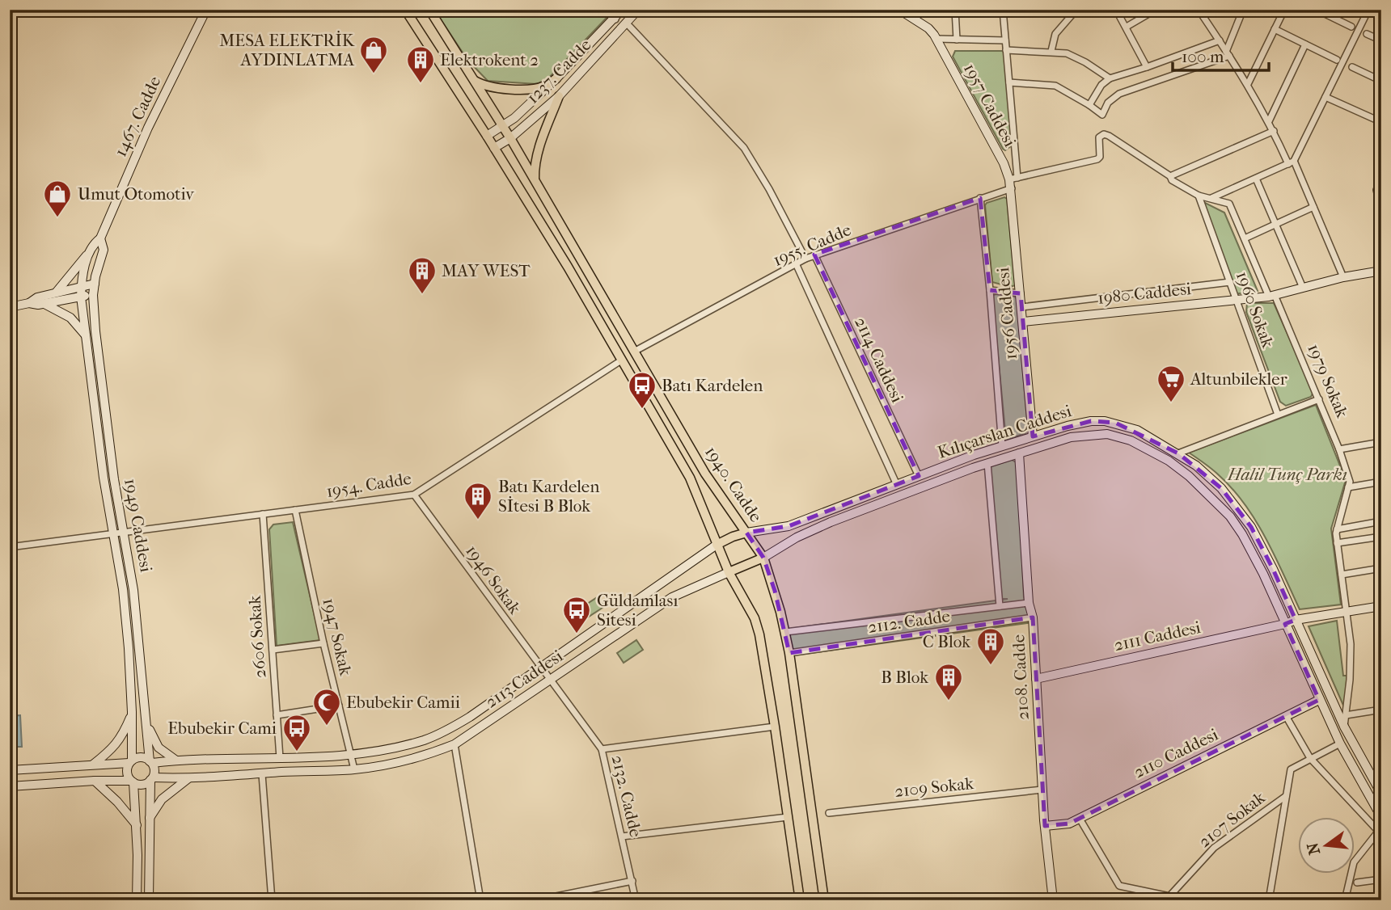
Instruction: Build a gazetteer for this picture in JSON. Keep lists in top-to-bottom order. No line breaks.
{"streets":{"main road":["1940. Cadde"],"street":["1237. Cadde","1957 Caddesi","1467. Cadde","1955. Cadde","1980 Caddesi","1960 Sokak","1956 Caddesi","2114 Caddesi","1979 Sokak","Kılıçarslan Caddesi","1954. Cadde","1949 Caddesi","1946 Sokak","2112. Cadde","2111 Caddesi","2606 Sokak","1947 Sokak","2108. Cadde","2113 Caddesi","2110 Caddesi","2109 Sokak","2132. Cadde","2107 Sokak"]},"crossings":[["1237. Cadde","1940. Cadde"],["1957 Caddesi","1955. Cadde"],["1957 Caddesi","1956 Caddesi"],["1957 Caddesi","1979 Sokak"],["1467. Cadde","1949 Caddesi"],["1955. Cadde","1956 Caddesi"],["1955. Cadde","2114 Caddesi"],["1955. Cadde","1979 Sokak"],["1955. Cadde","1940. Cadde"],["1980 Caddesi","1960 Sokak"],["1980 Caddesi","1956 Caddesi"],["1980 Caddesi","1979 Sokak"],["1960 Sokak","1979 Sokak"],["1956 Caddesi","1979 Sokak"],["1956 Caddesi","Kılıçarslan Caddesi"],["2114 Caddesi","Kılıçarslan Caddesi"],["1979 Sokak","Kılıçarslan Caddesi"],["1979 Sokak","2111 Caddesi"],["Kılıçarslan Caddesi","1940. Cadde"],["Kılıçarslan Caddesi","2111 Caddesi"],["Kılıçarslan Caddesi","2108. Cadde"],["Kılıçarslan Caddesi","2110 Caddesi"],["1940. Cadde","1954. Cadde"],["1940. Cadde","2112. Cadde"],["1940. Cadde","2113 Caddesi"],["1954. Cadde","1949 Caddesi"],["1954. Cadde","1946 Sokak"],["1954. Cadde","2606 Sokak"],["1954. Cadde","1947 Sokak"],["1949 Caddesi","2113 Caddesi"],["1946 Sokak","2113 Caddesi"],["1946 Sokak","2132. Cadde"],["2112. Cadde","2108. Cadde"],["2111 Caddesi","2108. Cadde"],["2606 Sokak","2113 Caddesi"],["1947 Sokak","2113 Caddesi"],["2108. Cadde","2110 Caddesi"],["2108. Cadde","2109 Sokak"],["2113 Caddesi","2132. Cadde"],["2110 Caddesi","2107 Sokak"]],"parks":["Halil Tunç Parkı"],"places":{"shop":["MESA ELEKTRİK AYDINLATMA","Umut Otomotiv"],"building":["Elektrokent 2","MAY WEST","Batı Kardelen Sİtesi B Blok","C Blok","B Blok"],"supermarket":["Altunbilekler"],"bus stop":["Batı Kardelen","Güldamlası Sitesi","Ebubekir Cami"],"mosque":["Ebubekir Camii"]},"scale_bar":"100 m","north":"left"}
